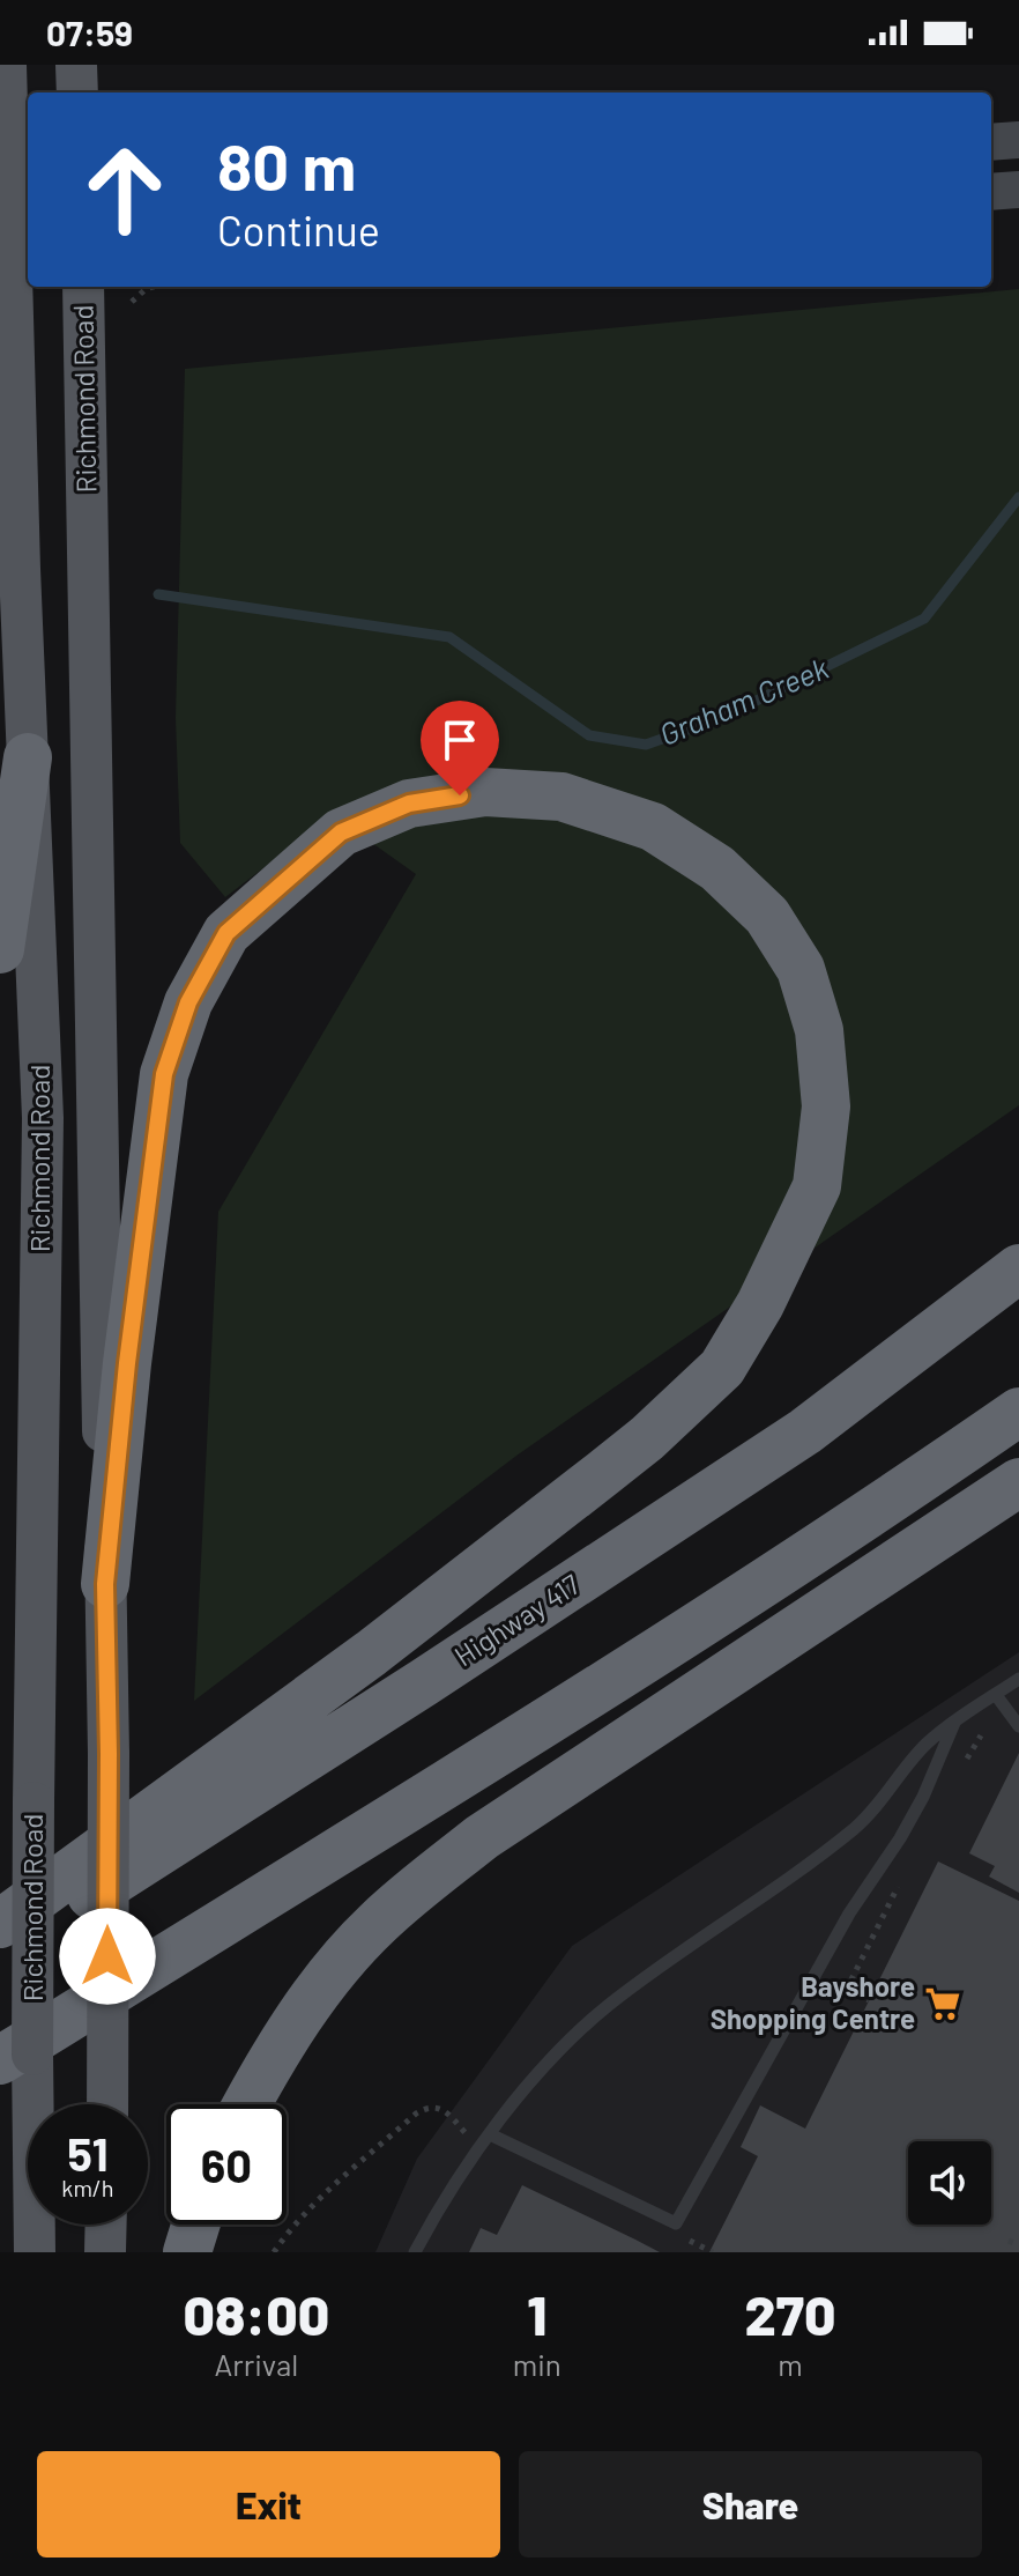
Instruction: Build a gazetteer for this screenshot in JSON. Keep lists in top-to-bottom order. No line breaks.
{"streets":{"highway":["Highway 417"],"main road":["Richmond Road"]},"water":["Graham Creek"],"places":{"supermarket":["Bayshore Shopping Centre"]},"page":{"status":"07:59","turn":["80 m","Continue"],"speed":"51 km/h","limit":"60","eta":["08:00","Arrival","1","min","270","m"],"buttons":["Exit","Share"]}}
